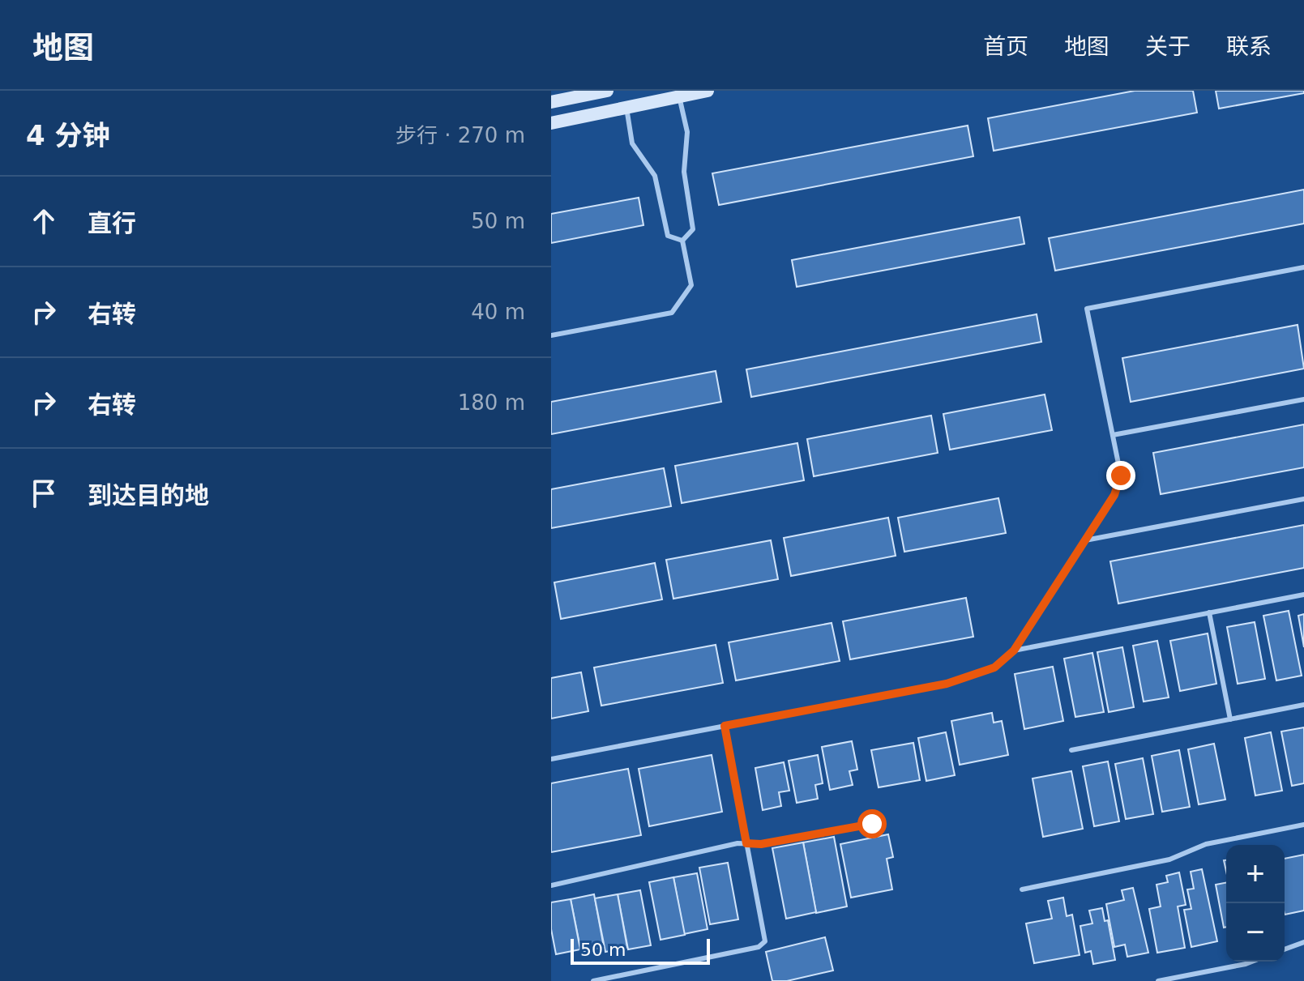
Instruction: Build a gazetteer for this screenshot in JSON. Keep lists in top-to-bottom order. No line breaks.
{"scale_bar":"50 m","page":{"header":"地图","nav":["首页","地图","关于","联系"],"heading":["4 分钟","步行 · 270 m"],"list":[["直行","50 m"],["右转","40 m"],["右转","180 m"],"到达目的地"],"map_buttons":["+","−"],"scale":"50 m"}}
